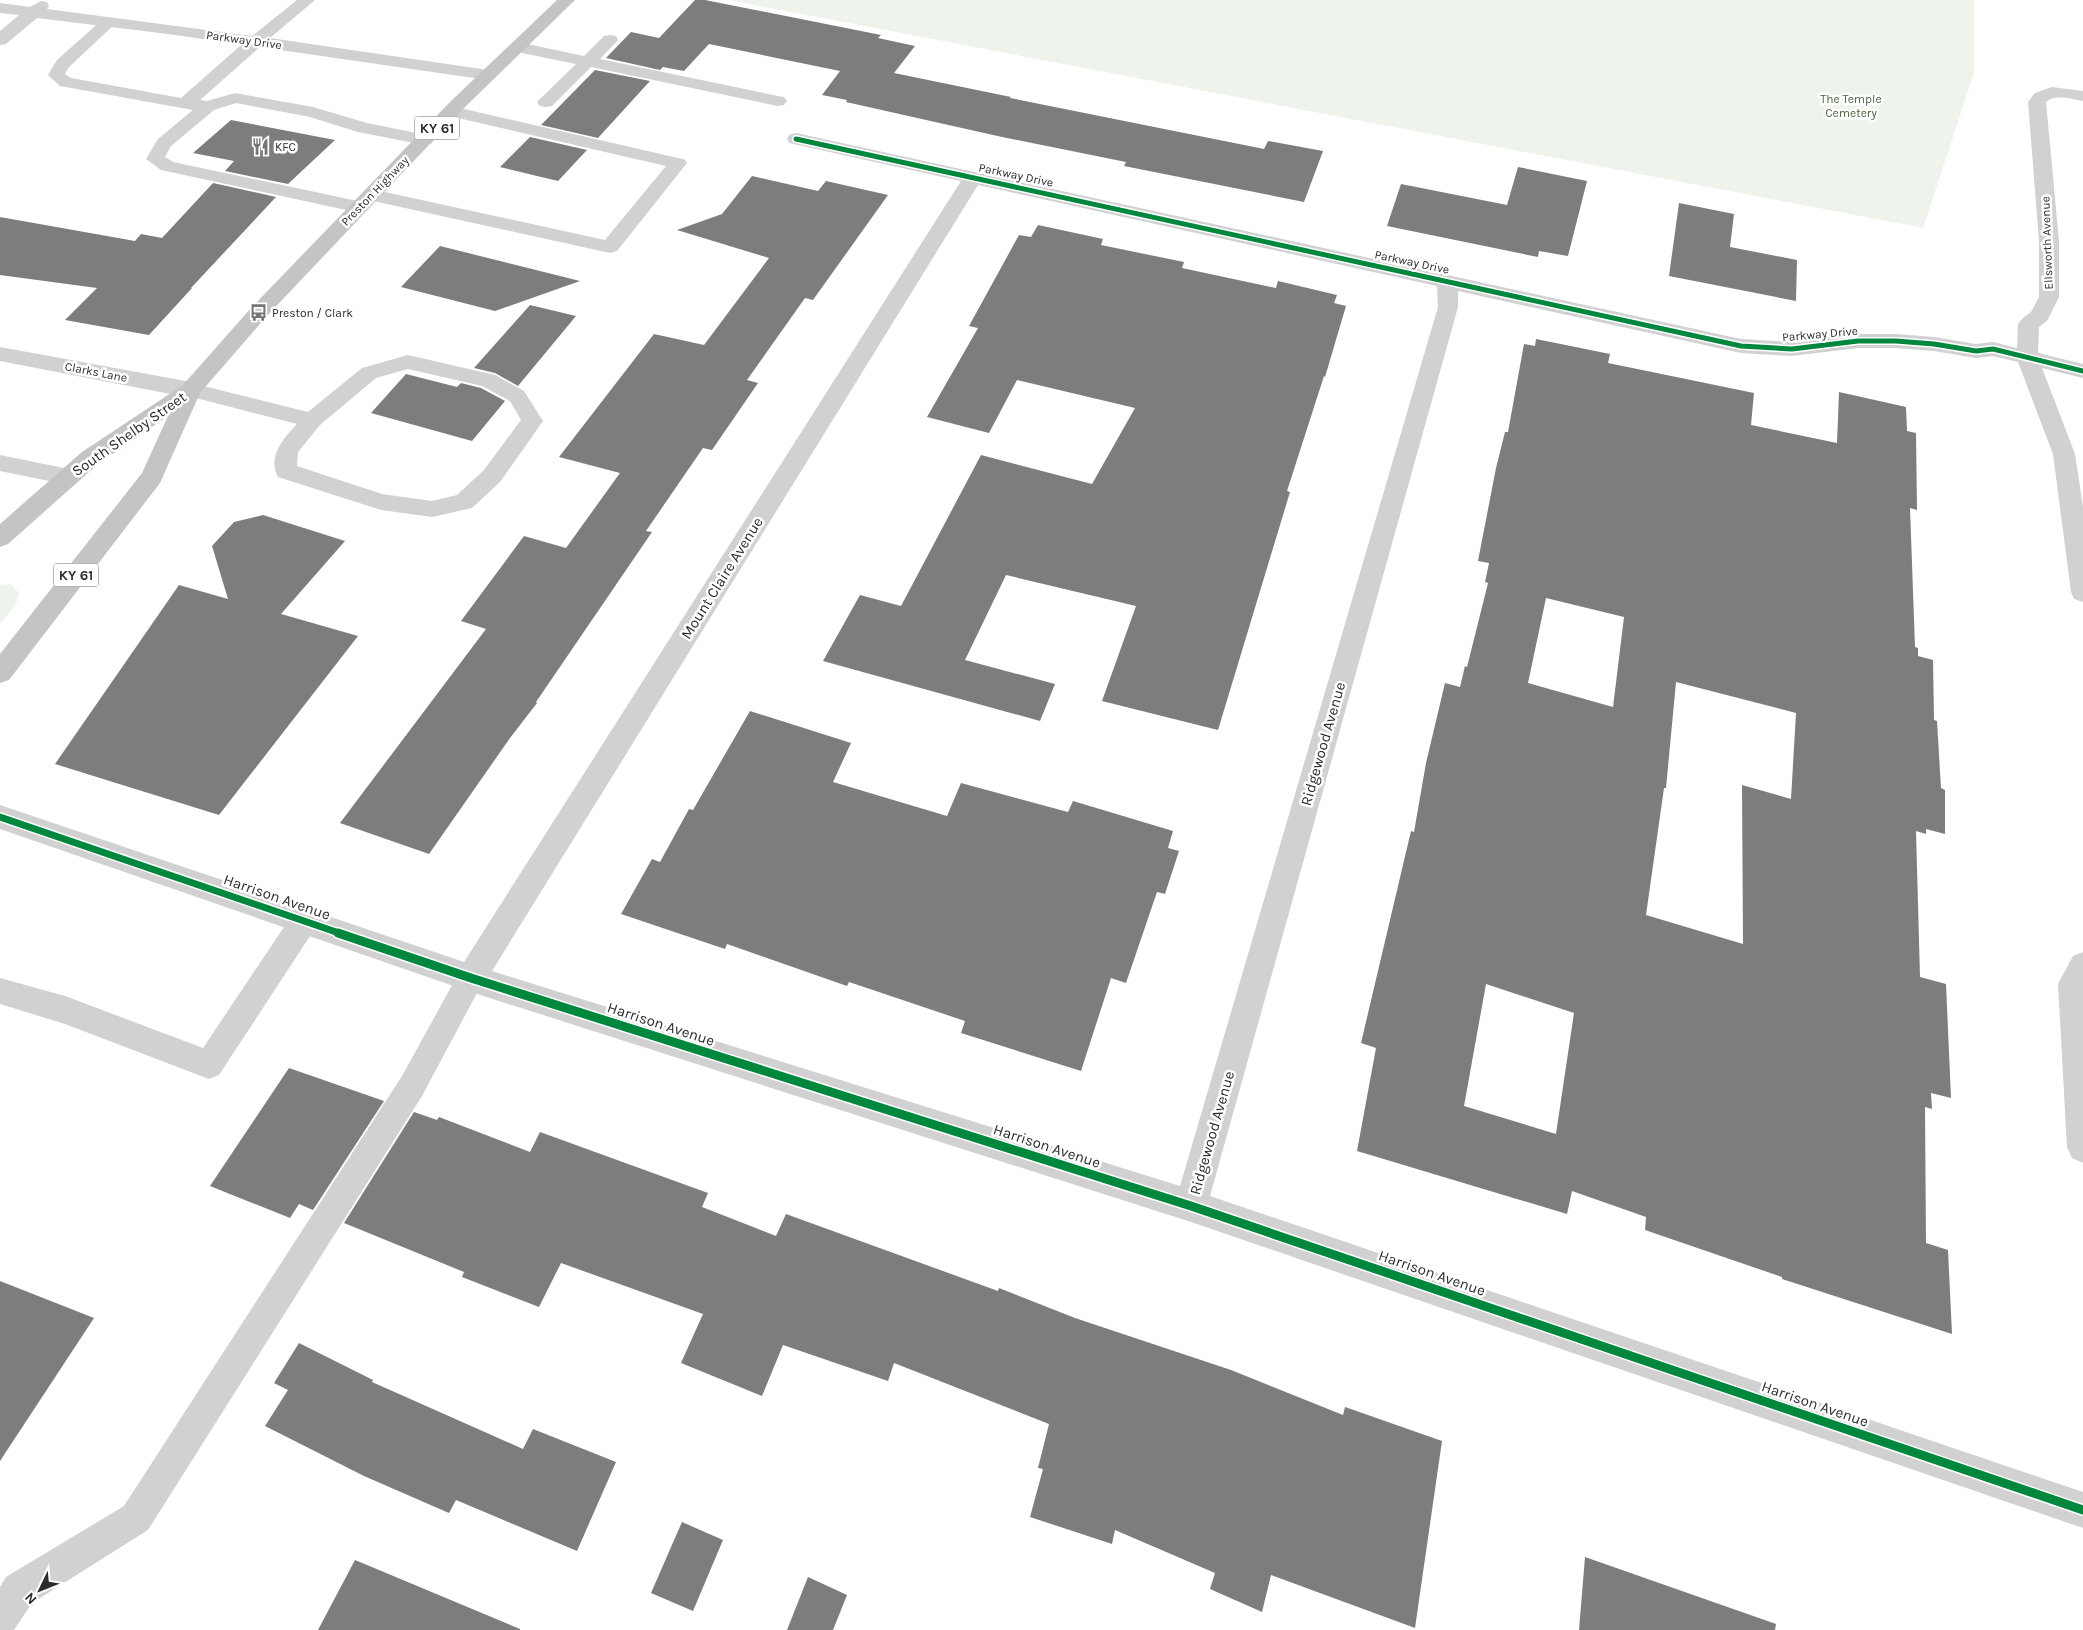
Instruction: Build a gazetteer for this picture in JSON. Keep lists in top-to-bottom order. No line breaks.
{"streets":{"main road":["KY 61","Preston Highway","South Shelby Street"],"street":["Parkway Drive","Ellsworth Avenue","Clarks Lane","Mount Claire Avenue","Ridgewood Avenue","Harrison Avenue"]},"crossings":[["Parkway Drive","Preston Highway"],["Parkway Drive","Ellsworth Avenue"],["Parkway Drive","Mount Claire Avenue"],["Parkway Drive","Ridgewood Avenue"],["KY 61","Preston Highway"],["KY 61","Clarks Lane"],["KY 61","South Shelby Street"],["Preston Highway","Clarks Lane"],["Preston Highway","South Shelby Street"],["Clarks Lane","South Shelby Street"],["Mount Claire Avenue","Harrison Avenue"],["Ridgewood Avenue","Harrison Avenue"]],"parks":["The Temple Cemetery"],"places":{"restaurant":["KFC"],"bus stop":["Preston / Clark"]},"north":"bottom left"}
